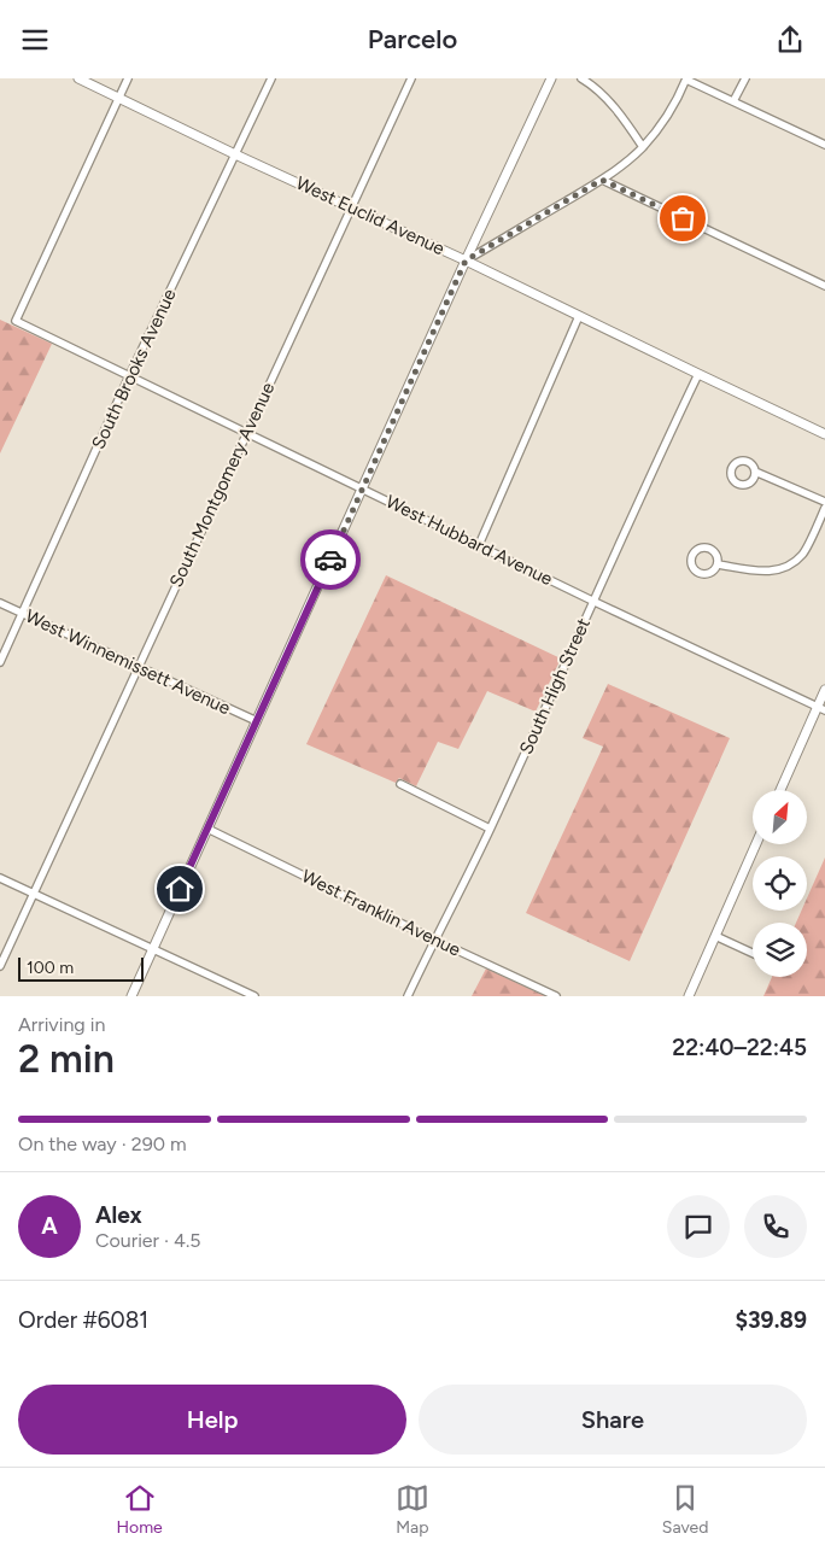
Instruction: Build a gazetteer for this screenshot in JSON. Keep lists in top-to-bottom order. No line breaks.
{"streets":{"street":["West Euclid Avenue","South Brooks Avenue","South Montgomery Avenue","West Hubbard Avenue","West Winnemissett Avenue","South High Street","West Franklin Avenue"]},"crossings":[["West Euclid Avenue","South Brooks Avenue"],["West Euclid Avenue","South Montgomery Avenue"],["West Euclid Avenue","West Hubbard Avenue"],["West Euclid Avenue","South High Street"],["South Brooks Avenue","West Hubbard Avenue"],["South Brooks Avenue","West Winnemissett Avenue"],["South Montgomery Avenue","West Hubbard Avenue"],["South Montgomery Avenue","West Winnemissett Avenue"],["West Hubbard Avenue","South High Street"],["South High Street","West Franklin Avenue"]],"scale_bar":"100 m","north":"top right","page":{"header":"Parcelo","scale":"100 m","heading":["2 min","Arriving in","22:40–22:45"],"panel":["Alex","Courier · 4.5","Order #6081","$39.89"],"bar":"On the way · 290 m","round":"A","buttons":["Help","Share"],"tabs":["Home","Map","Saved"]}}
